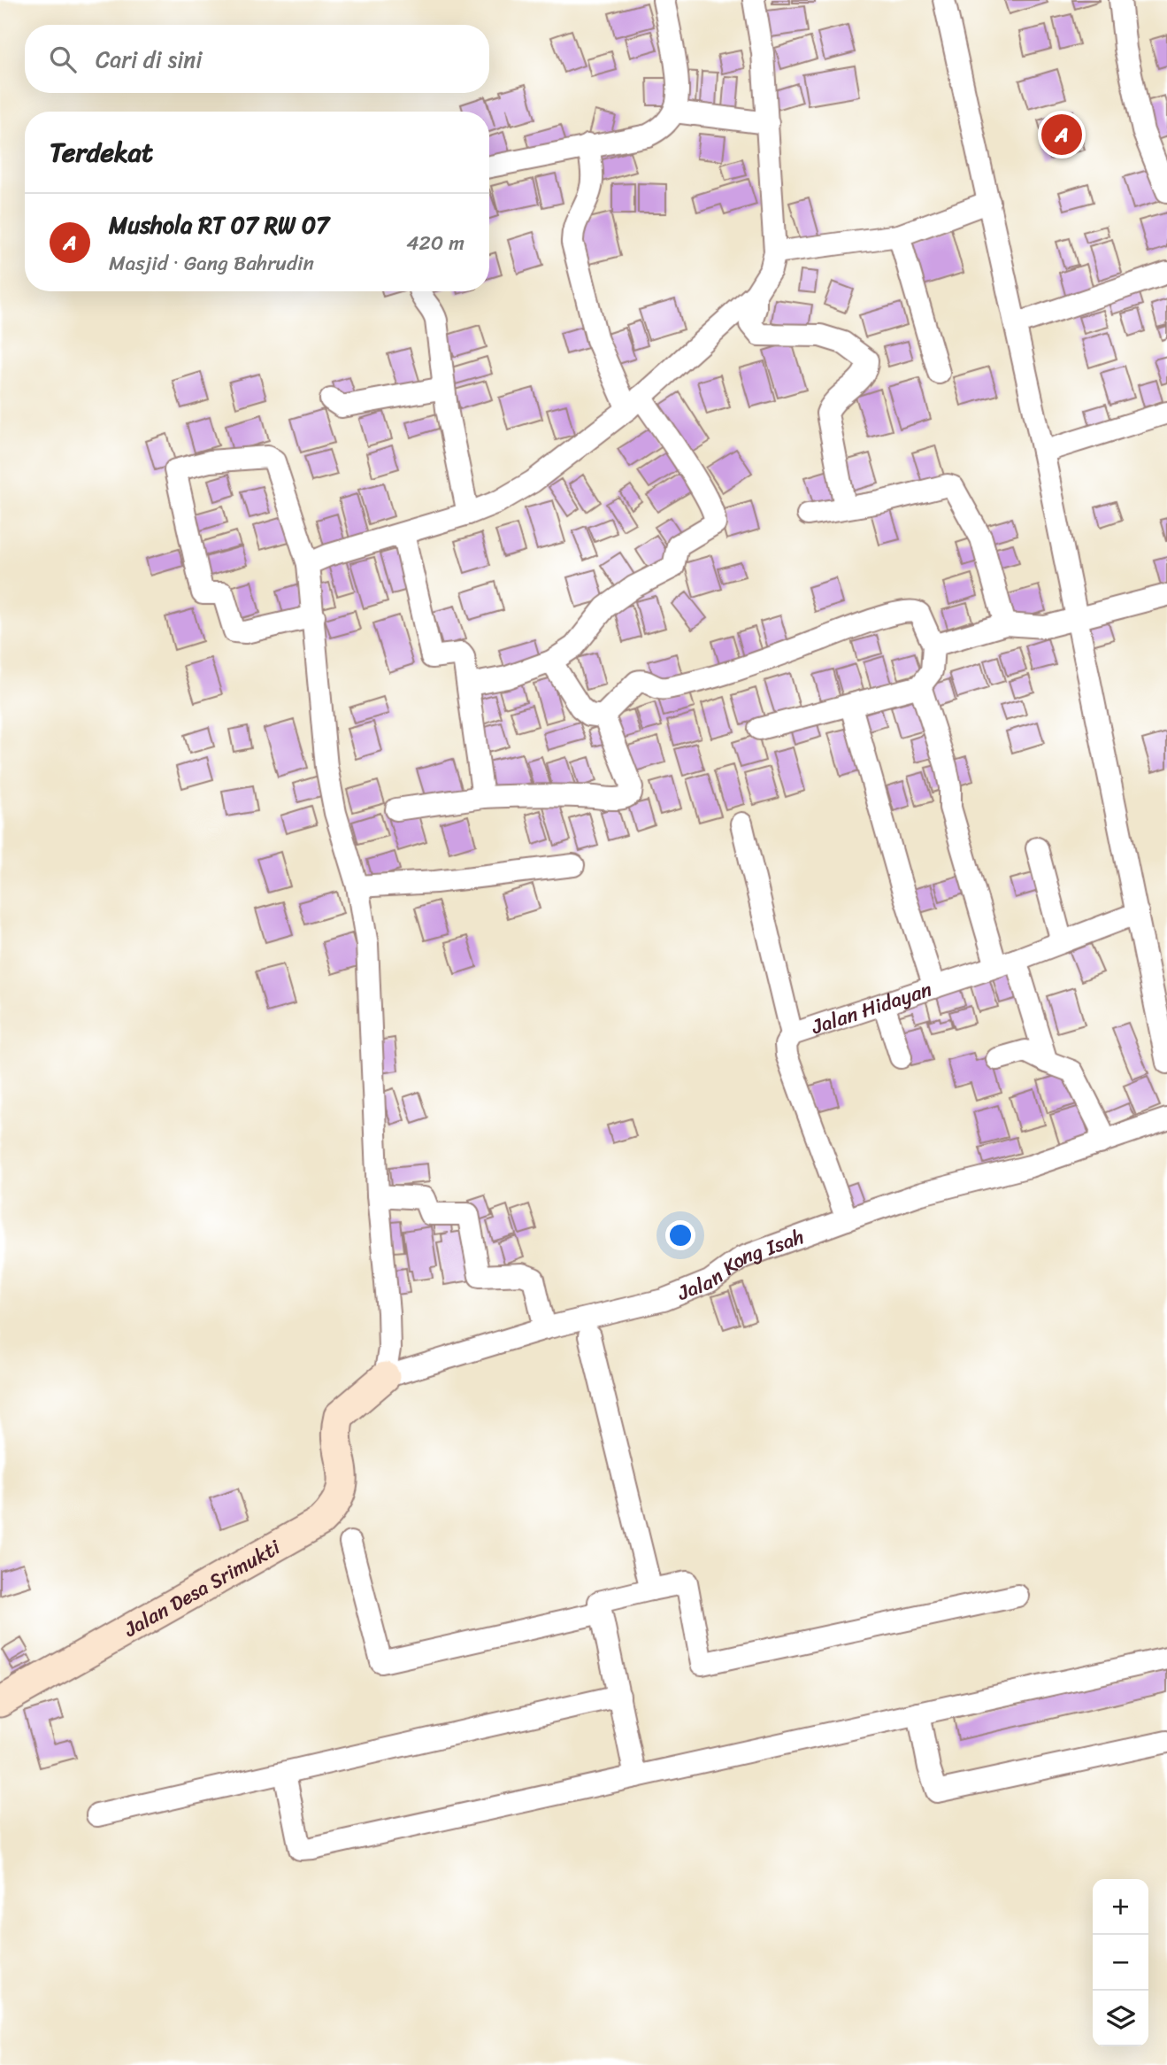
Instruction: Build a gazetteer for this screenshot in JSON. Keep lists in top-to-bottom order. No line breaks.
{"streets":{"street":["Jalan Hidayan","Jalan Kong Isah","Jalan Desa Srimukti"]},"crossings":[["Jalan Hidayan","Jalan Kong Isah"],["Jalan Kong Isah","Jalan Desa Srimukti"]],"page":{"search":"Cari di sini","pins":"A","heading":"Terdekat","list":[{"mark":"A","name":"Mushola RT 07 RW 07","note":"Masjid · Gang Bahrudin","value":"420 m"}],"map_buttons":["+","−"]}}
